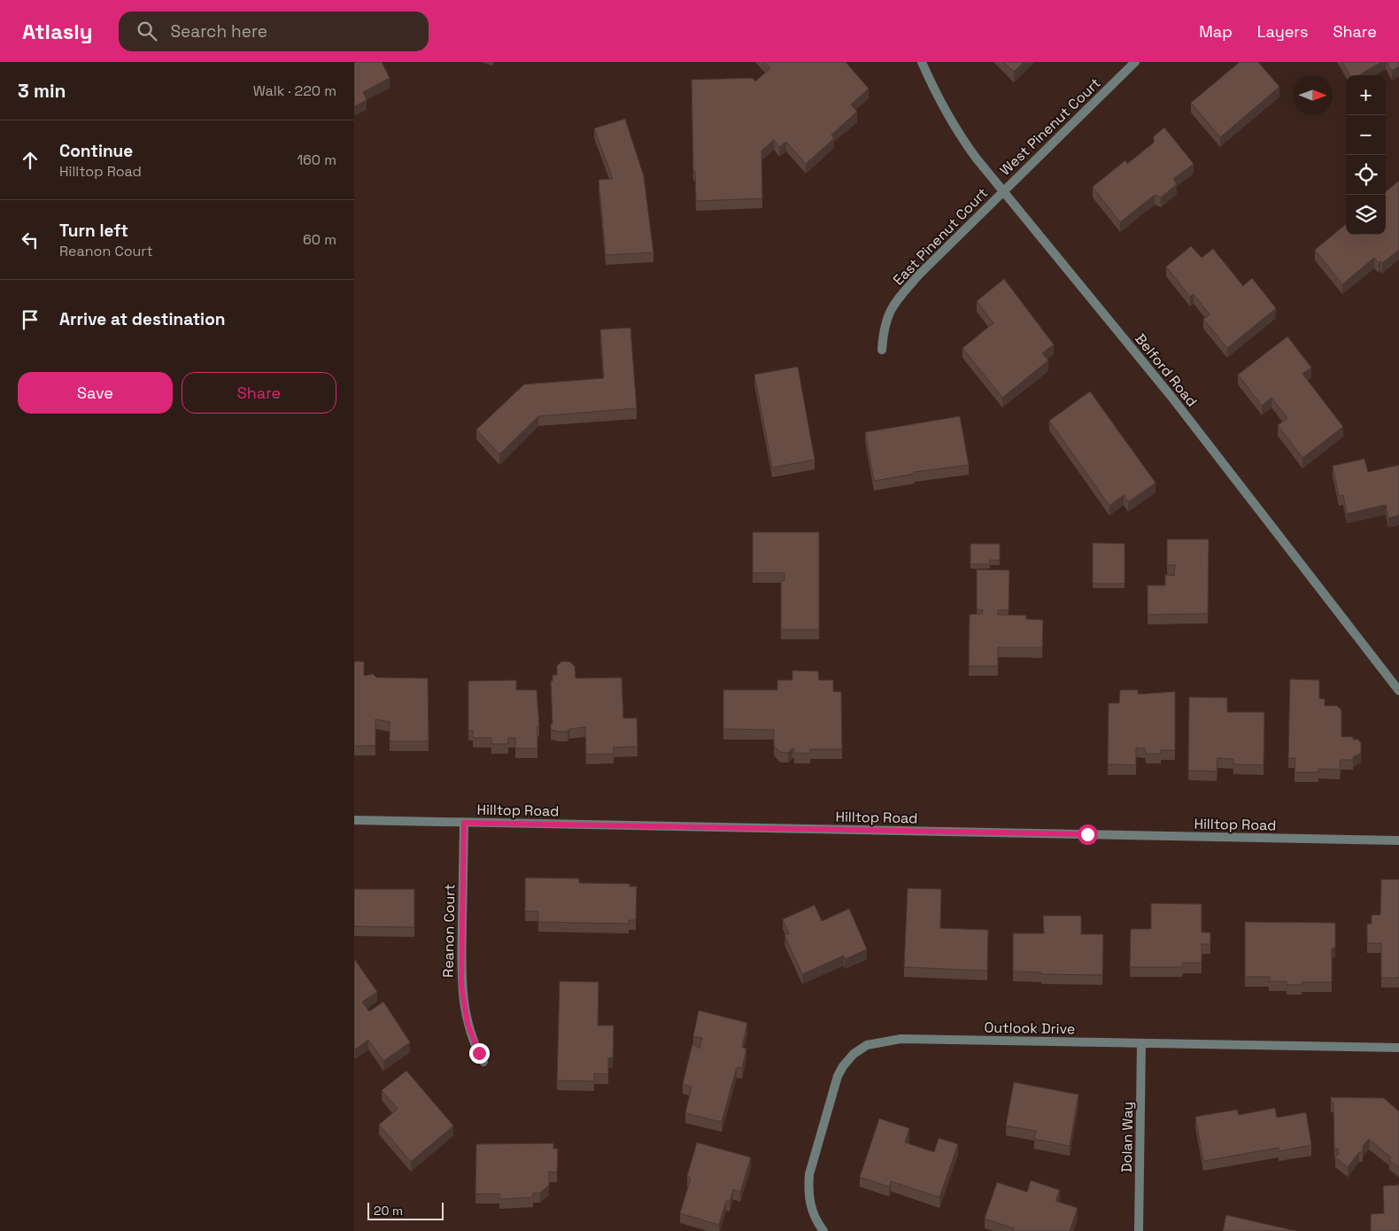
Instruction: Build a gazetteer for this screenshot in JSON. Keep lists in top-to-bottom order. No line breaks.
{"streets":{"street":["West Pinenut Court","East Pinenut Court","Belford Road","Hilltop Road","Reanon Court","Outlook Drive","Dolan Way"]},"crossings":[["West Pinenut Court","East Pinenut Court"],["West Pinenut Court","Belford Road"],["East Pinenut Court","Belford Road"],["Hilltop Road","Reanon Court"],["Outlook Drive","Dolan Way"]],"scale_bar":"20 m","north":"right","page":{"header":"Atlasly","search":"Search here","nav":["Map","Layers","Share"],"heading":["3 min","Walk · 220 m"],"map_buttons":["+","−"],"list":[["Continue","Hilltop Road","160 m"],["Turn left","Reanon Court","60 m"],"Arrive at destination"],"buttons":["Save","Share"],"scale":"20 m"}}
